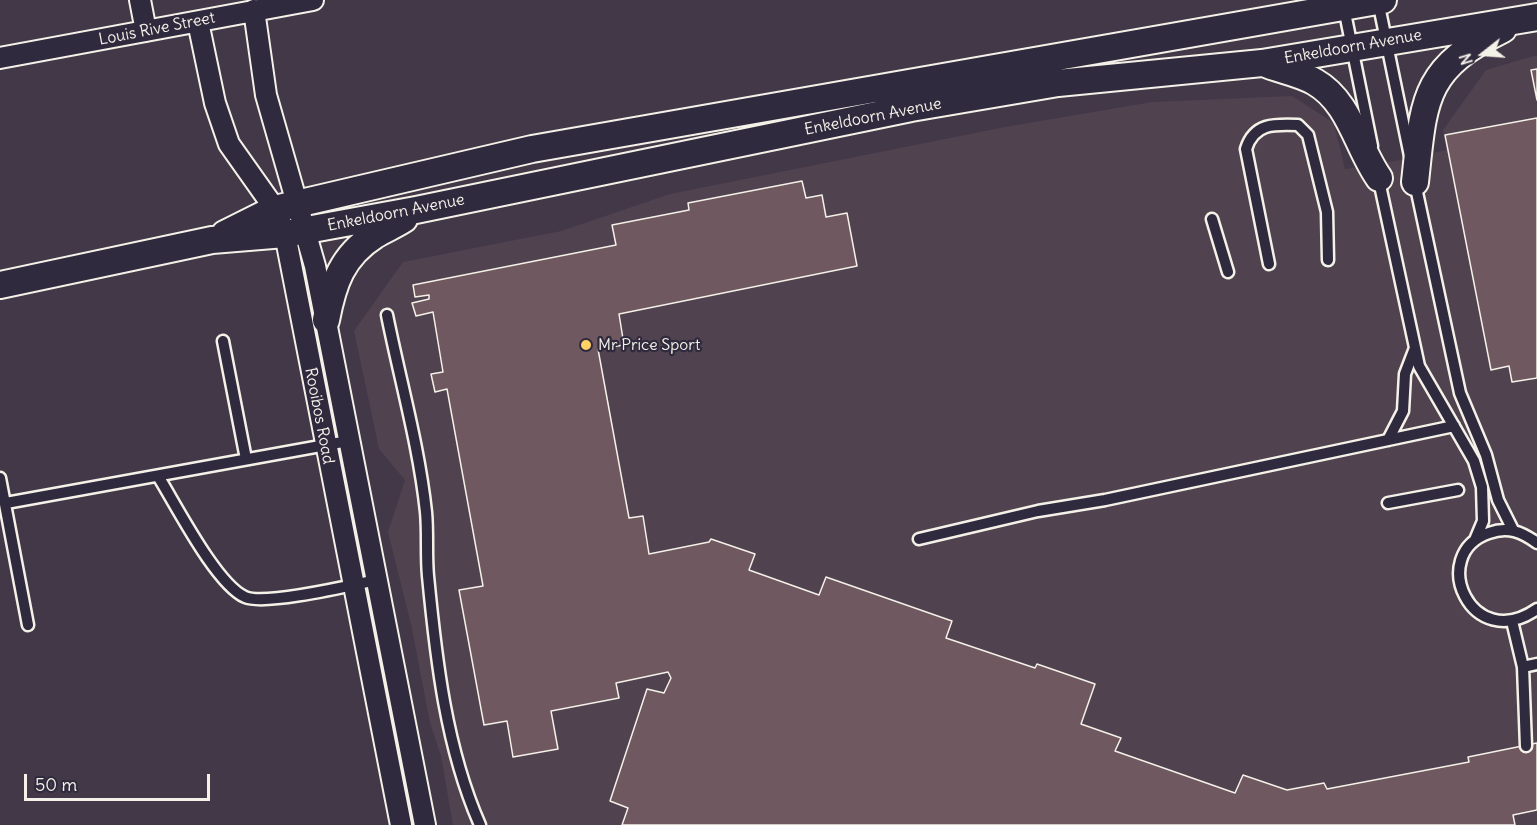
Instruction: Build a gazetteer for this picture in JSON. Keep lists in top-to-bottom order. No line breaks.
{"streets":{"street":["Louis Rive Street","Enkeldoorn Avenue","Rooibos Road"]},"crossings":[["Louis Rive Street","Rooibos Road"],["Enkeldoorn Avenue","Rooibos Road"]],"places":["Mr Price Sport"],"scale_bar":"50 m","north":"left"}
